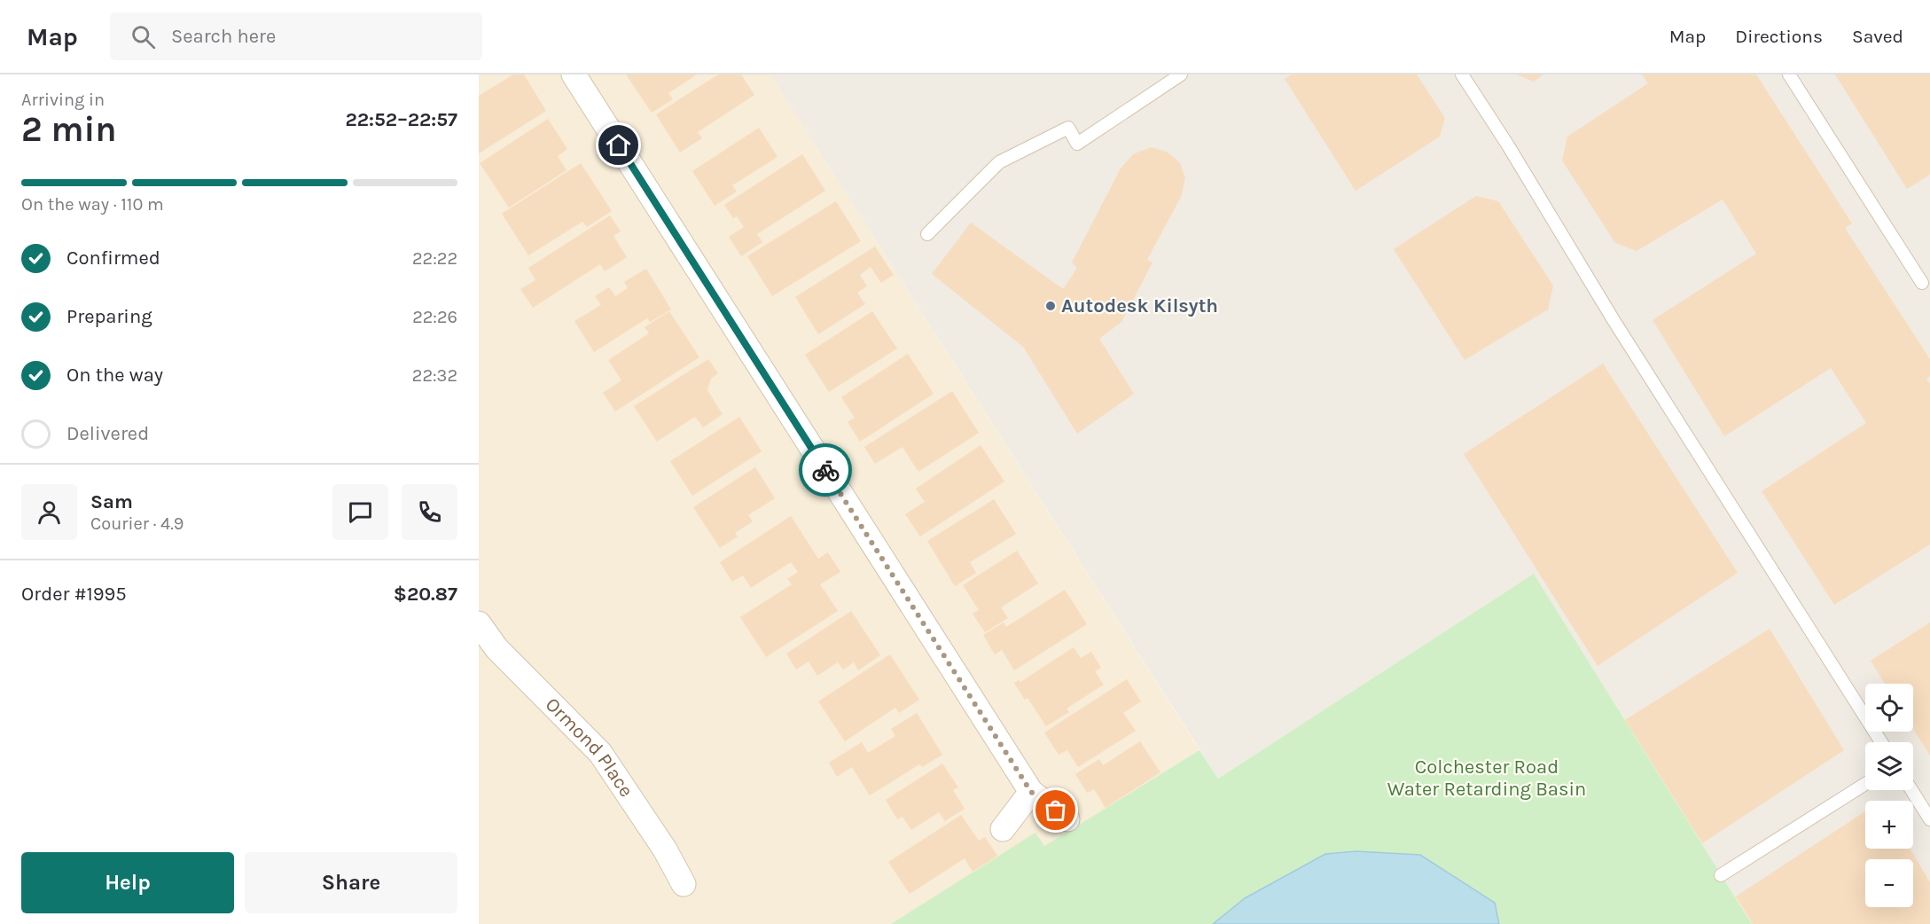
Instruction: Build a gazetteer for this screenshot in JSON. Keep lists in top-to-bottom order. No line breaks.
{"streets":{"street":["Ormond Place"]},"parks":["Colchester Road Water Retarding Basin"],"places":["Autodesk Kilsyth"],"page":{"header":"Map","search":"Search here","nav":["Map","Directions","Saved"],"heading":["2 min","Arriving in","22:52–22:57"],"panel":["Sam","Courier · 4.9","Order #1995","$20.87"],"bar":"On the way · 110 m","list":[["Confirmed","22:22"],["Preparing","22:26"],["On the way","22:32"],"Delivered"],"map_buttons":["+","−"],"buttons":["Help","Share"]}}
